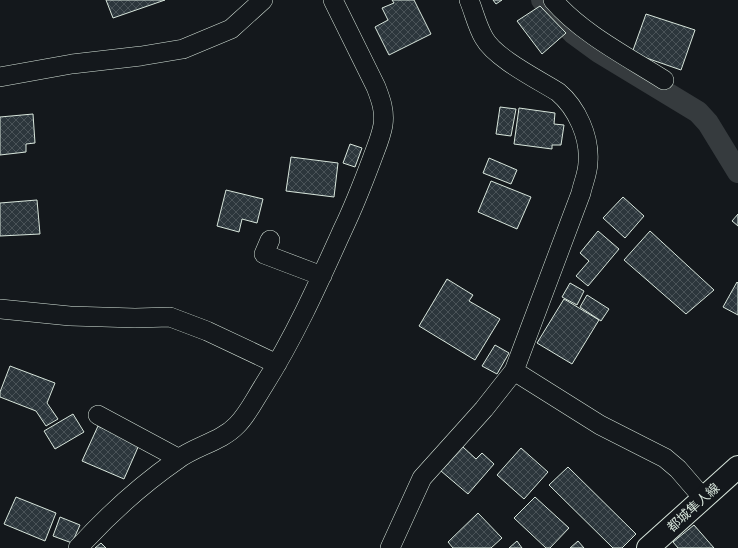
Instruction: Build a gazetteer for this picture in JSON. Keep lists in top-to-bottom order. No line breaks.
{"streets":{"main road":["都城隼人線"]}}
